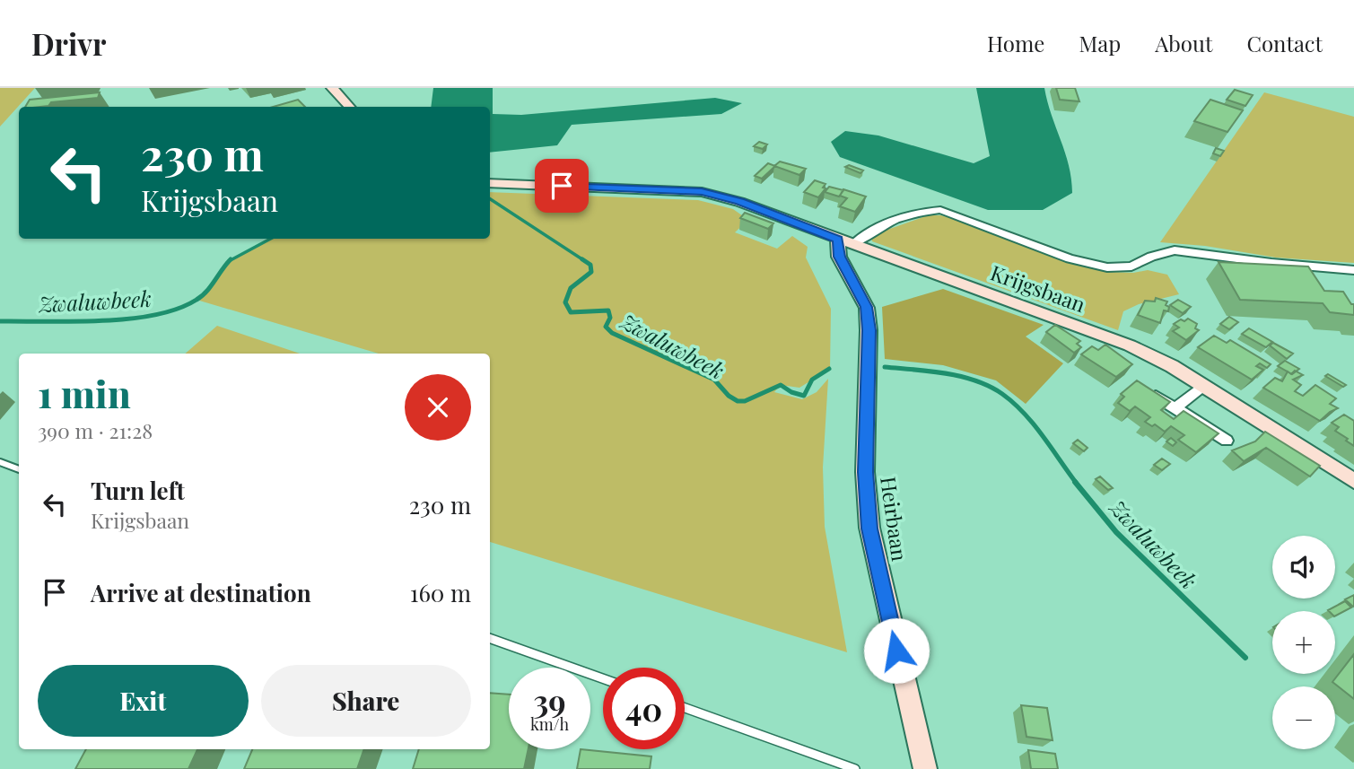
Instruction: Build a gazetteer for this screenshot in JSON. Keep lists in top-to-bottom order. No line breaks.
{"streets":{"main road":["Krijgsbaan","Heirbaan"]},"crossings":[["Krijgsbaan","Heirbaan"]],"water":["Zwaluwbeek"],"page":{"header":"Drivr","nav":["Home","Map","About","Contact"],"turn":["230 m","Krijgsbaan"],"heading":["1 min","390 m · 21:28"],"list":[{"name":"Turn left","note":"Krijgsbaan","value":"230 m"},{"name":"Arrive at destination","value":"160 m"}],"map_buttons":["+","−"],"buttons":["Exit","Share"],"speed":"39 km/h","limit":"40"}}
